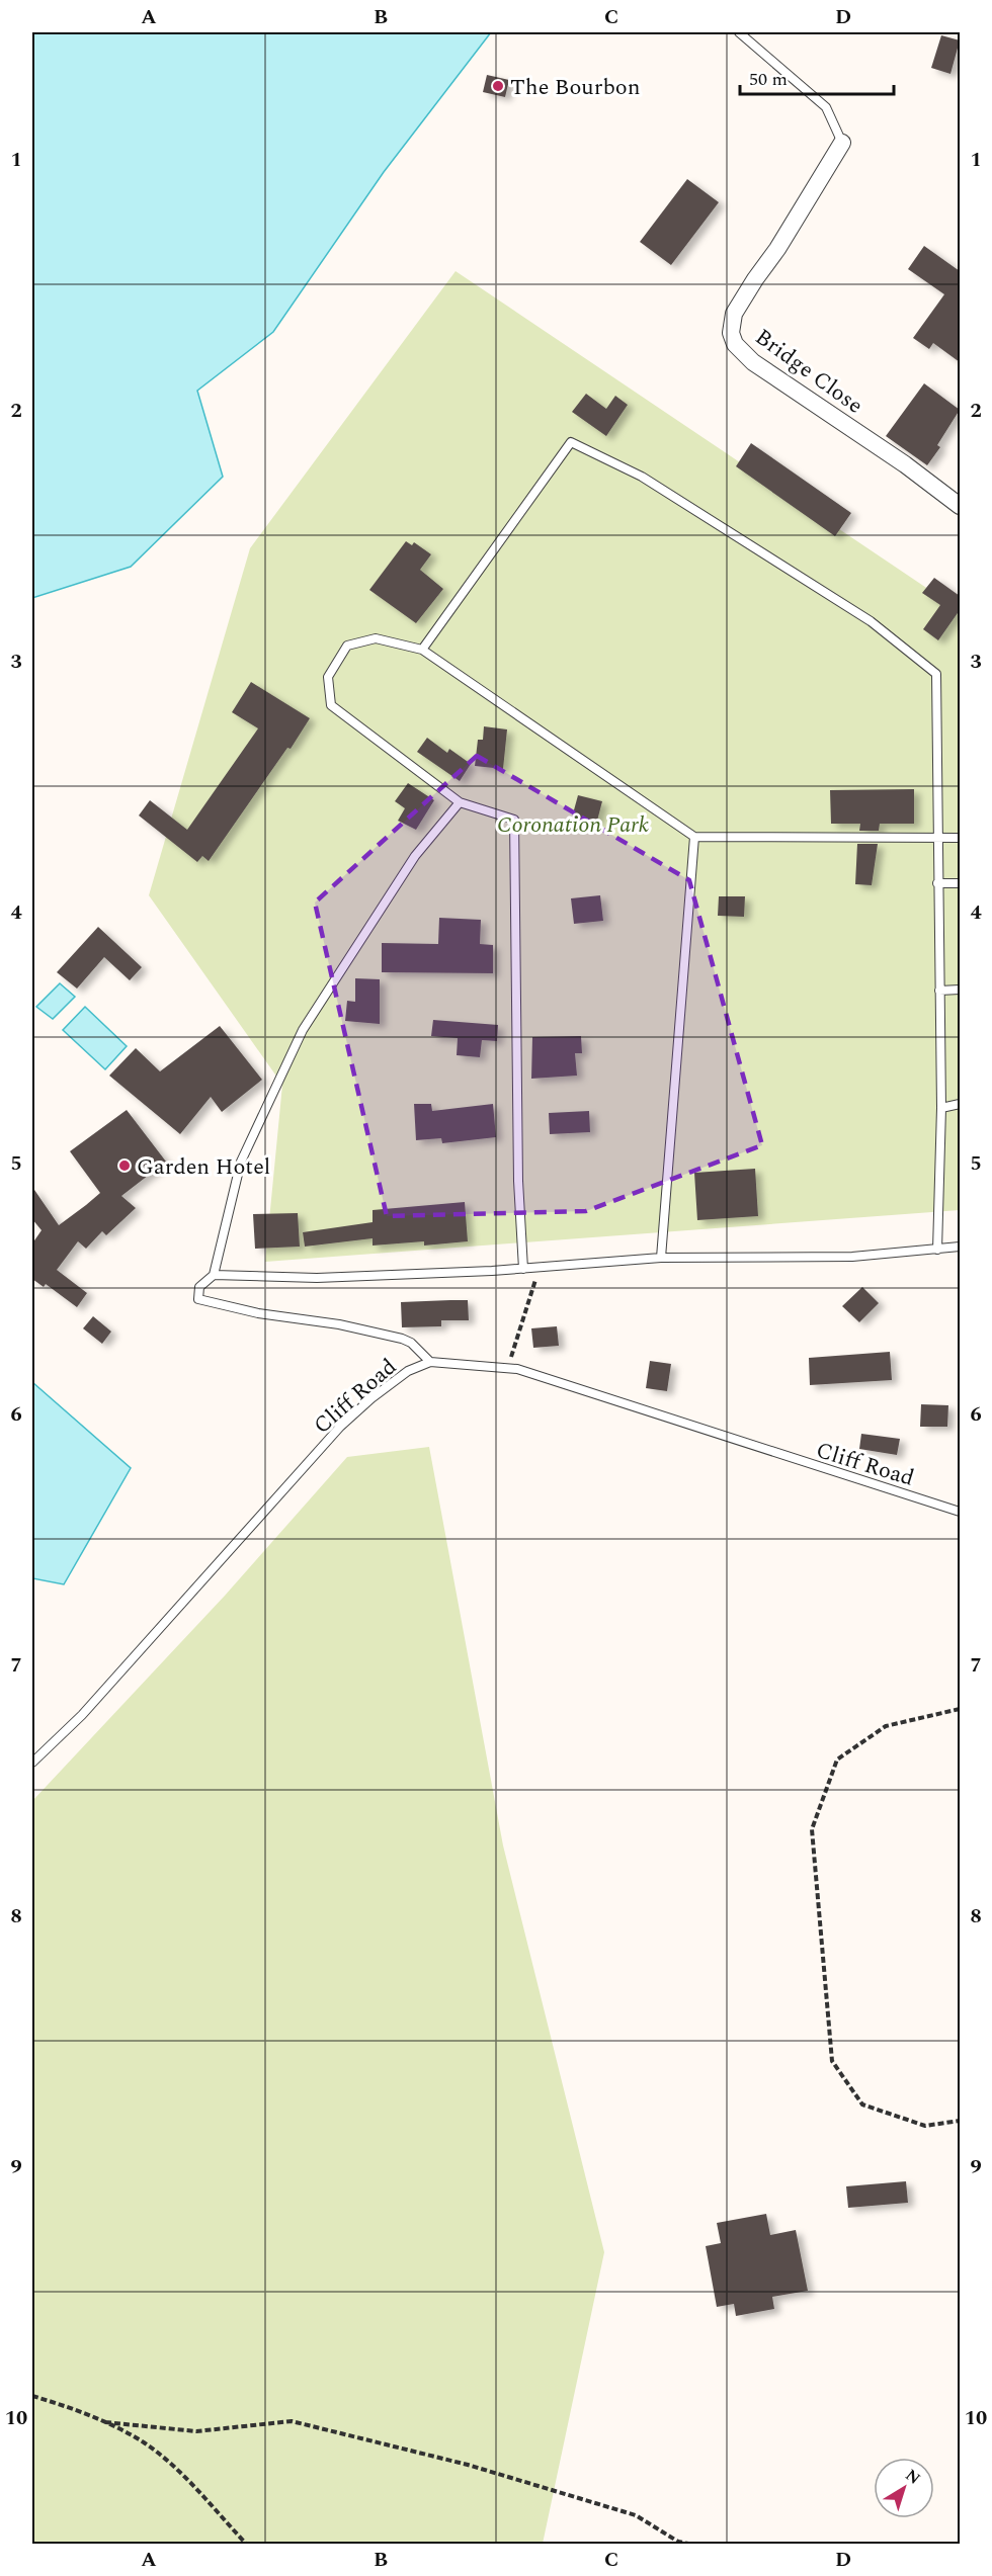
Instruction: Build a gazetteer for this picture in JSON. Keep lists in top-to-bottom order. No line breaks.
{"streets":{"street":["Bridge Close"],"lane":["Cliff Road"]},"parks":["Coronation Park"],"places":["The Bourbon","Garden Hotel"],"scale_bar":"50 m","north":"top right","grid":{"columns":["A","B","C","D"],"rows":["1","2","3","4","5","6","7","8","9","10"]}}
